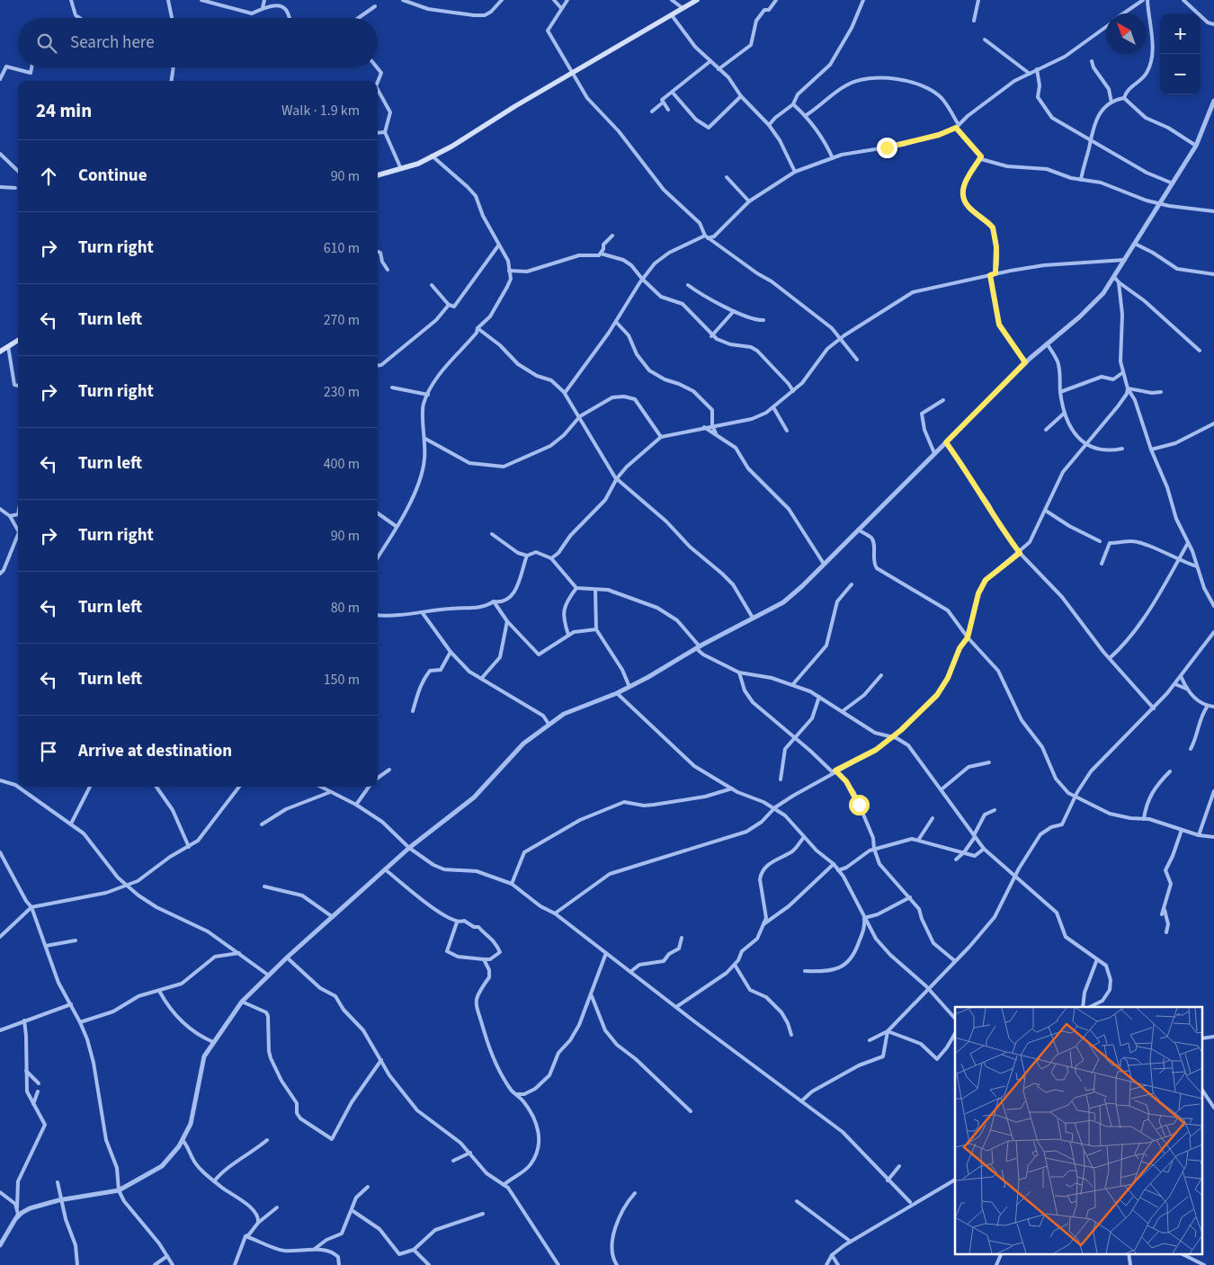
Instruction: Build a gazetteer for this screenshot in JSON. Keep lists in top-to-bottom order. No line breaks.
{"north":"top left","page":{"map_buttons":["+","−"],"search":"Search here","heading":["24 min","Walk · 1.9 km"],"list":[["Continue","90 m"],["Turn right","610 m"],["Turn left","270 m"],["Turn right","230 m"],["Turn left","400 m"],["Turn right","90 m"],["Turn left","80 m"],["Turn left","150 m"],"Arrive at destination"]}}
